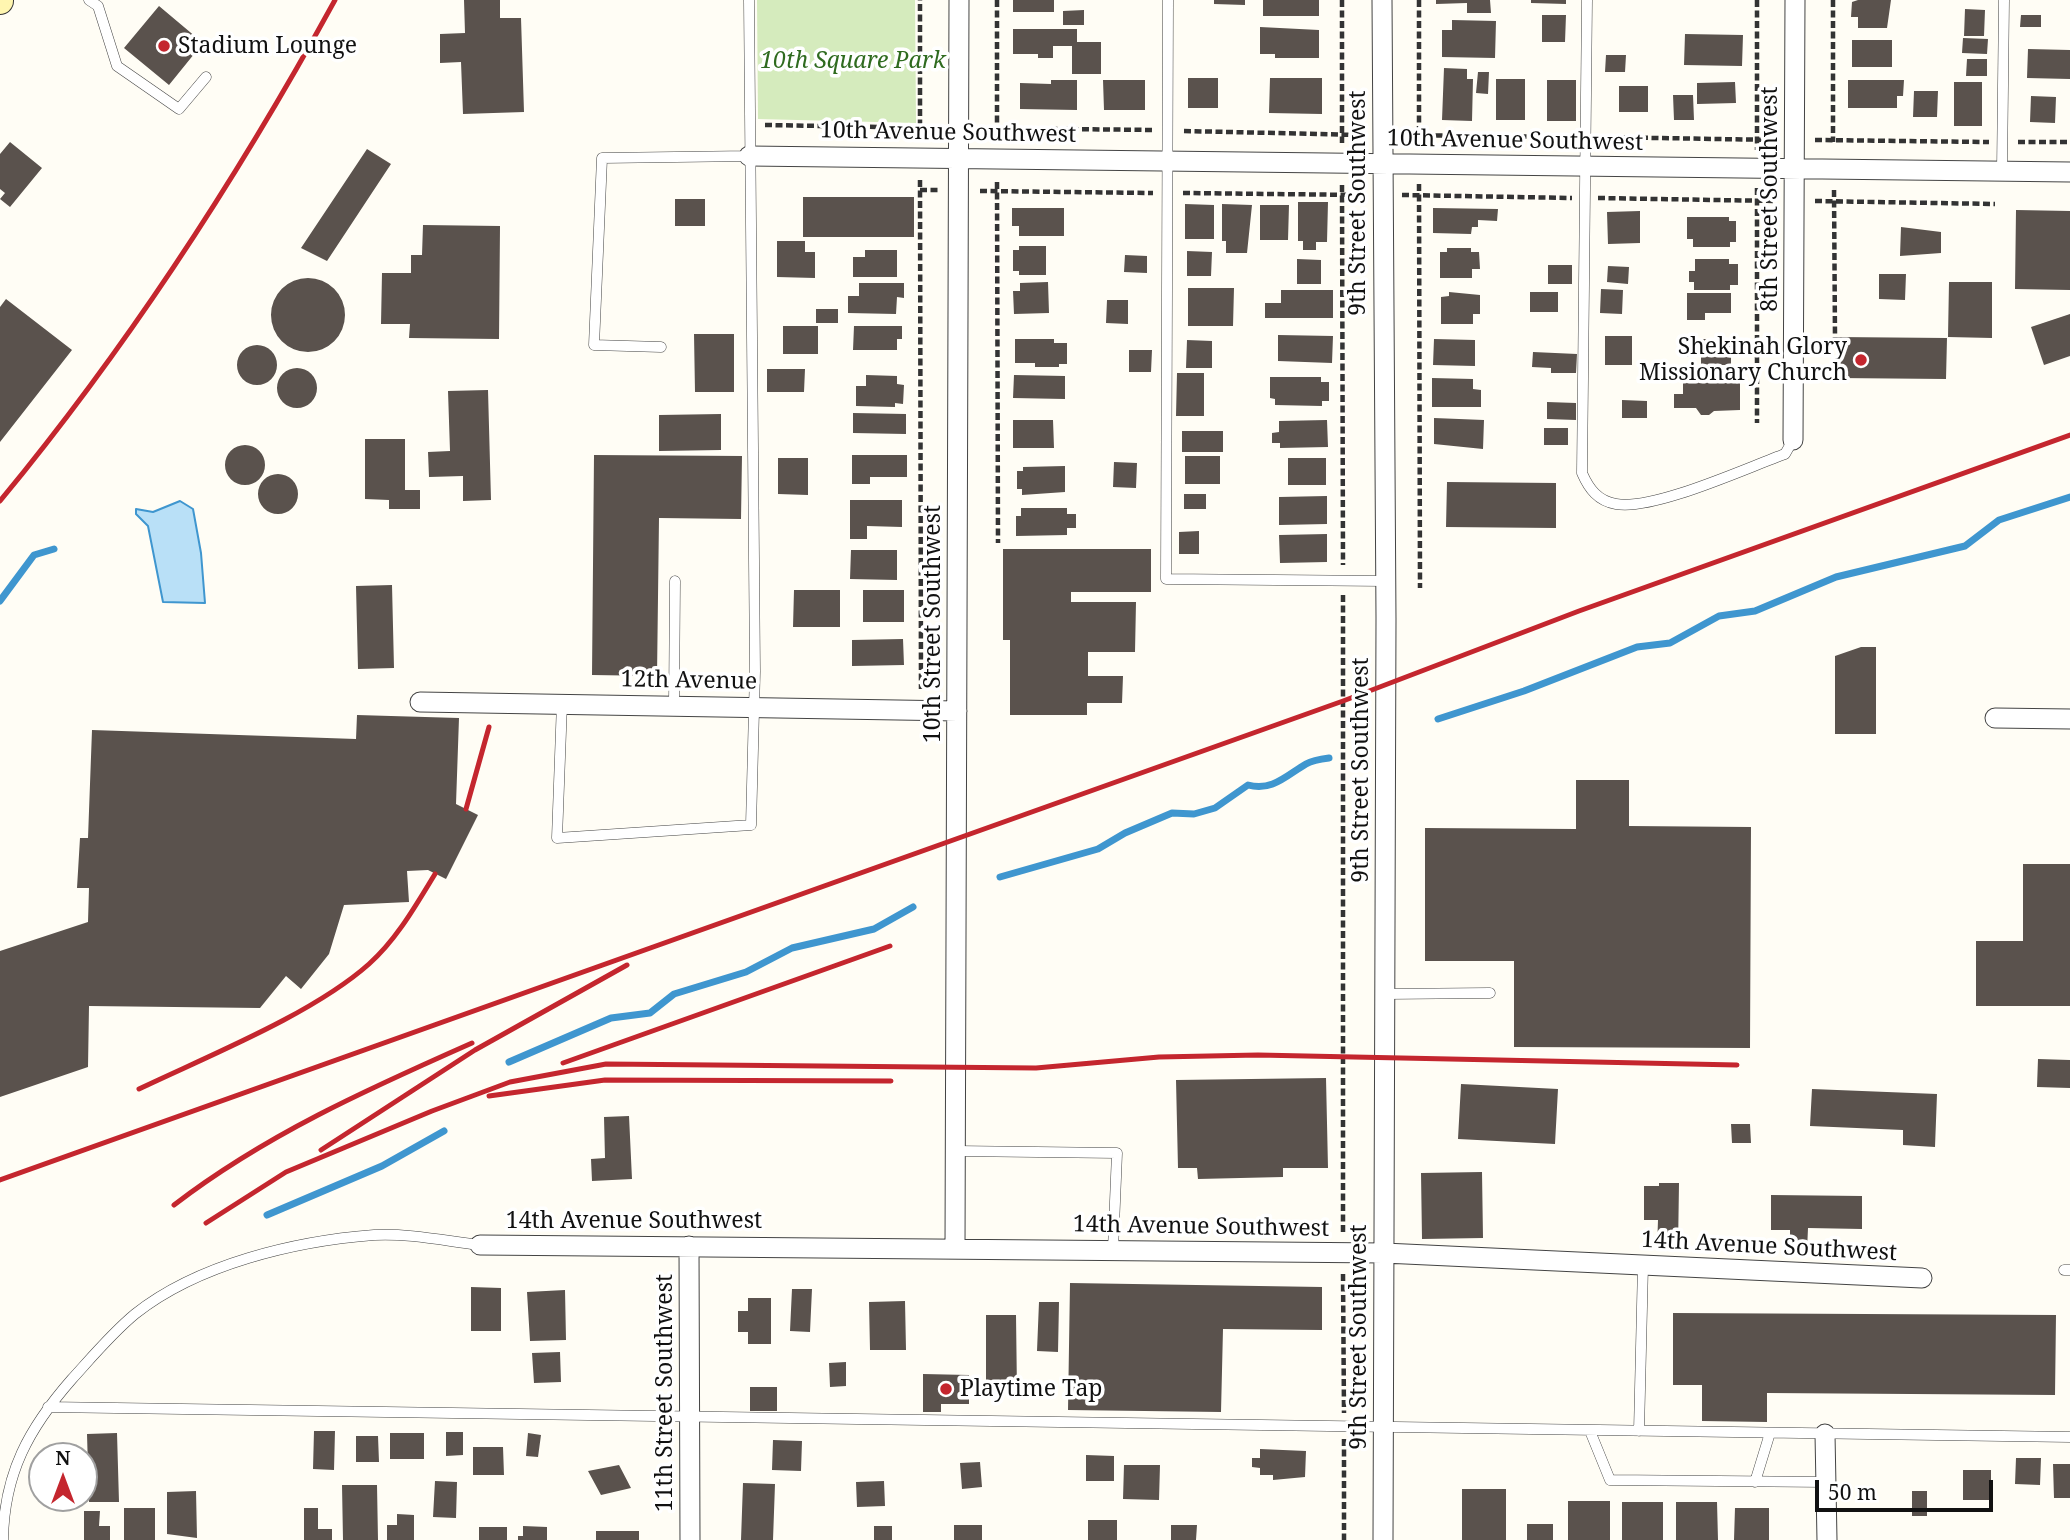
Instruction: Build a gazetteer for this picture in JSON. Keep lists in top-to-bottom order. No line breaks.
{"streets":{"street":["10th Avenue Southwest","8th Street Southwest","9th Street Southwest","10th Street Southwest","12th Avenue","14th Avenue Southwest","11th Street Southwest"]},"crossings":[["10th Avenue Southwest","8th Street Southwest"],["10th Avenue Southwest","9th Street Southwest"],["10th Avenue Southwest","10th Street Southwest"],["9th Street Southwest","14th Avenue Southwest"],["10th Street Southwest","12th Avenue"],["10th Street Southwest","14th Avenue Southwest"],["14th Avenue Southwest","11th Street Southwest"]],"parks":["10th Square Park"],"places":["Stadium Lounge","Shekinah Glory Missionary Church","Playtime Tap"],"scale_bar":"50 m","north":"top"}
